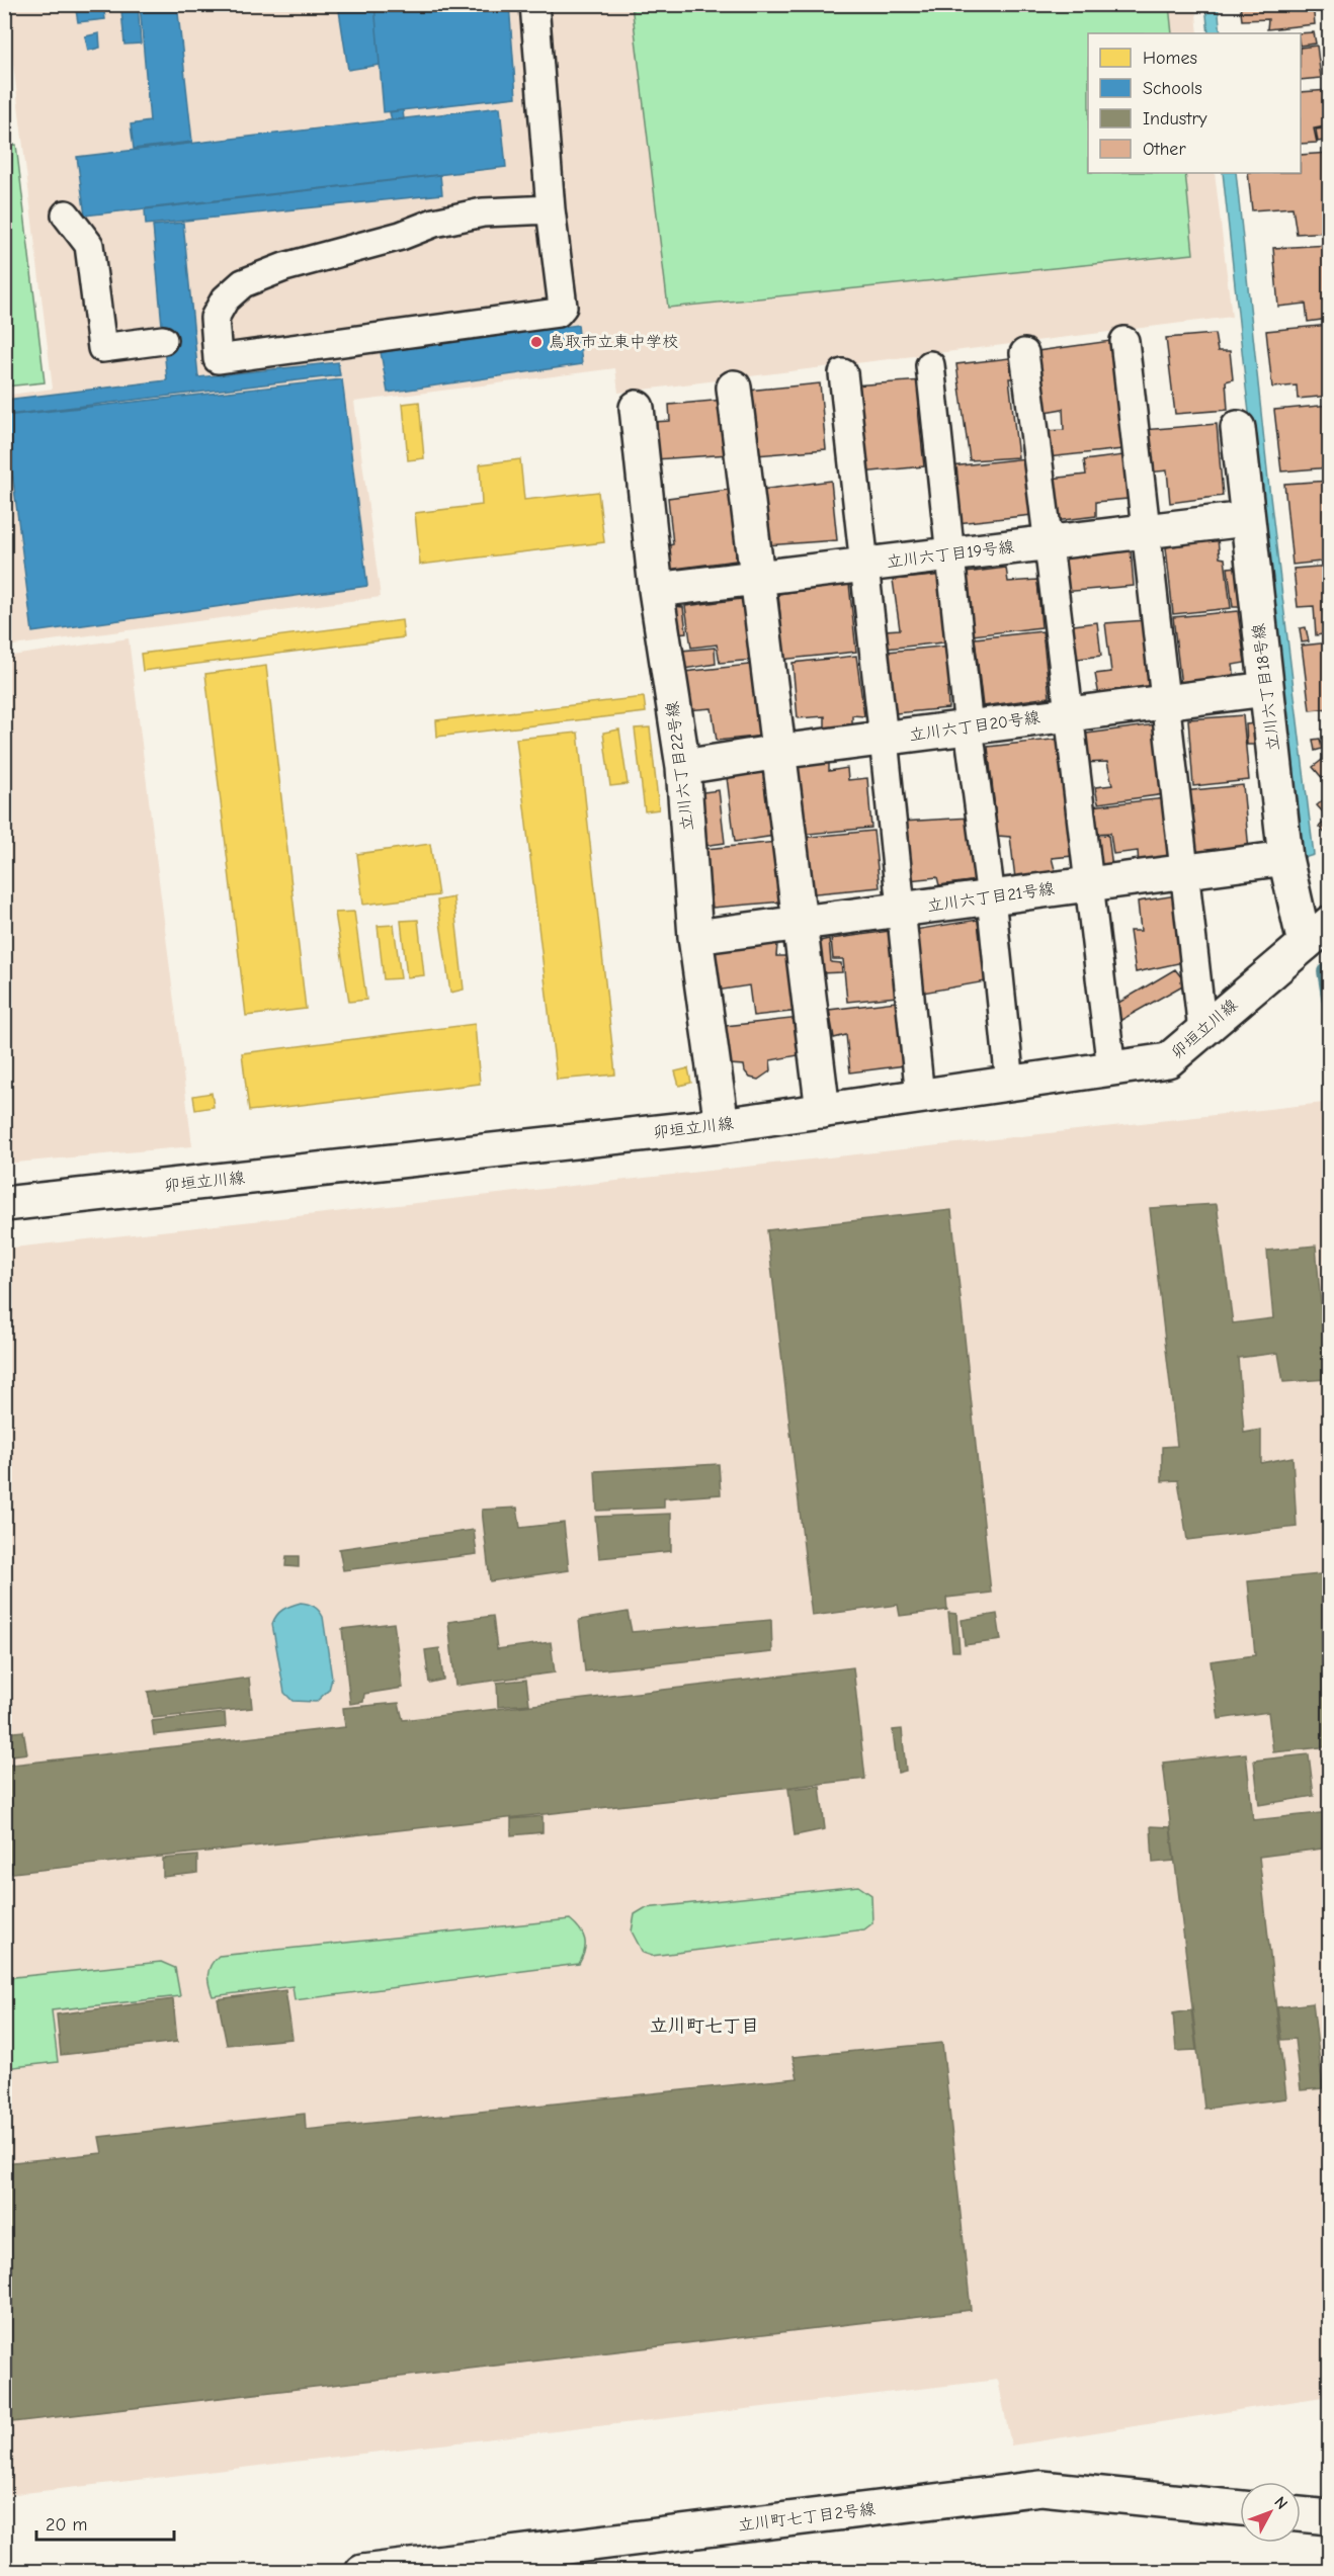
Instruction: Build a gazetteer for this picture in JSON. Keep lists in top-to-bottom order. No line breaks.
{"streets":{"street":["立川六丁目19号線","立川六丁目18号線","立川六丁目20号線","立川六丁目22号線","立川六丁目21号線","卯垣立川線","立川町七丁目2号線"]},"crossings":[["立川六丁目19号線","立川六丁目18号線"],["立川六丁目19号線","立川六丁目22号線"],["立川六丁目18号線","立川六丁目20号線"],["立川六丁目18号線","立川六丁目21号線"],["立川六丁目18号線","卯垣立川線"],["立川六丁目20号線","立川六丁目22号線"],["立川六丁目22号線","立川六丁目21号線"],["立川六丁目22号線","卯垣立川線"]],"districts":["立川町七丁目"],"places":["鳥取市立東中学校"],"legend":["Homes","Schools","Industry","Other"],"scale_bar":"20 m","north":"top right"}
